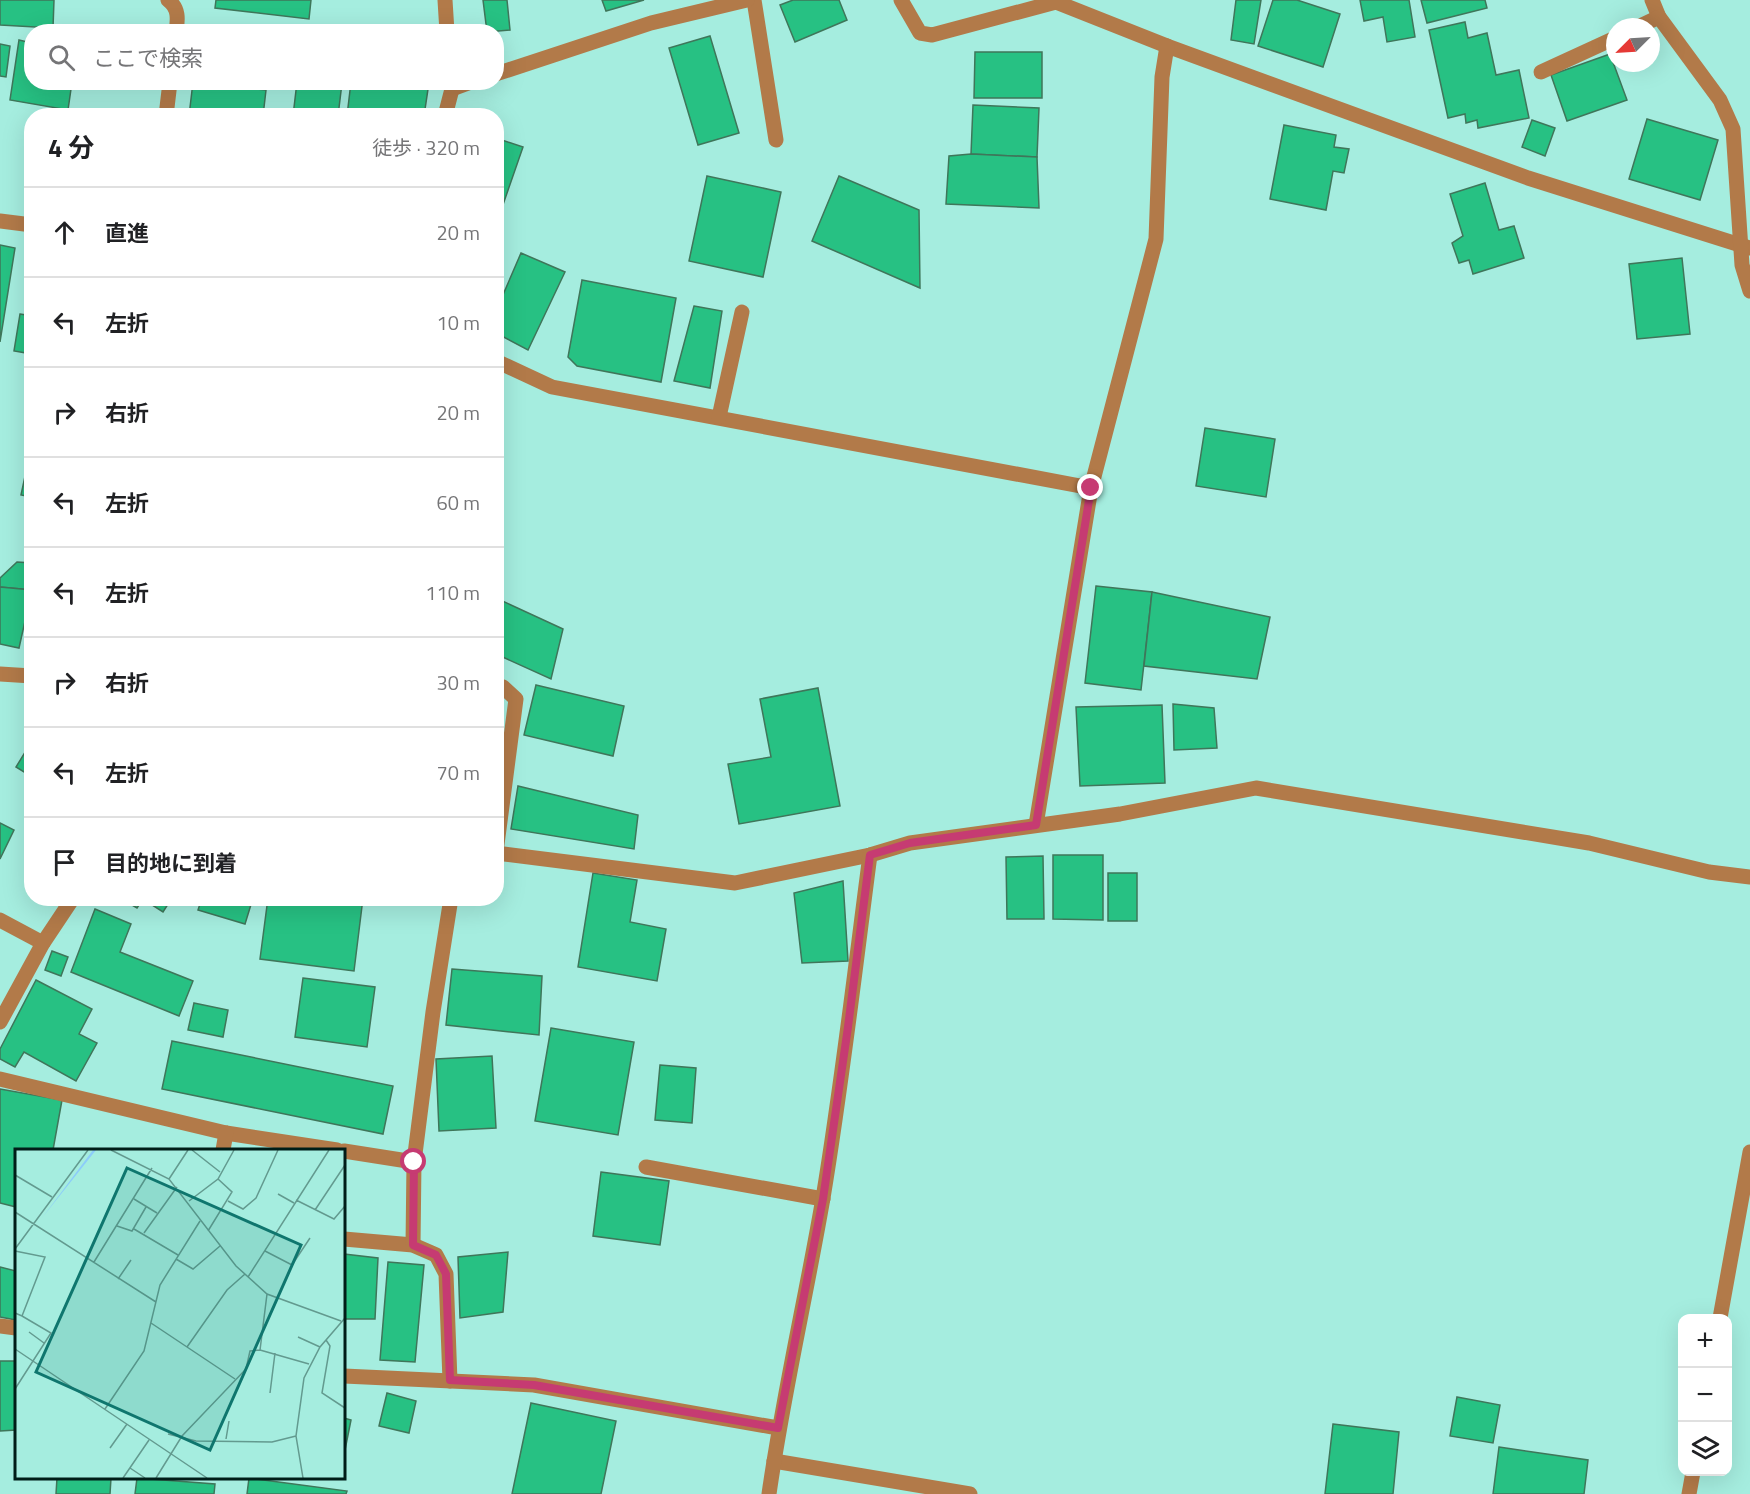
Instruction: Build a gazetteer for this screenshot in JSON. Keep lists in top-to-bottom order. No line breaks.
{"north":"bottom left","page":{"search":"ここで検索","heading":["4 分","徒歩 · 320 m"],"list":[["直進","20 m"],["左折","10 m"],["右折","20 m"],["左折","60 m"],["左折","110 m"],["右折","30 m"],["左折","70 m"],"目的地に到着"],"map_buttons":["+","−"]}}
